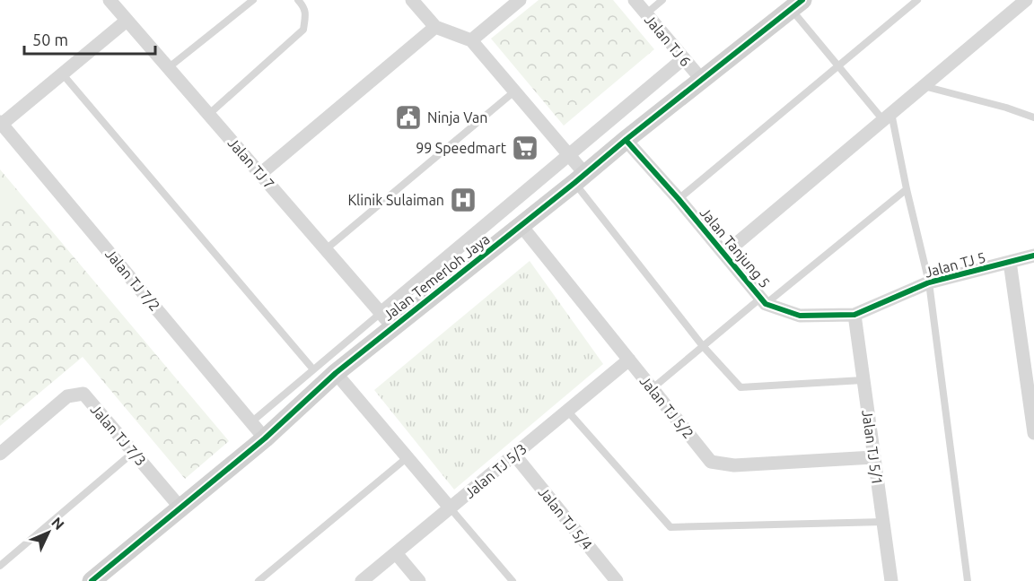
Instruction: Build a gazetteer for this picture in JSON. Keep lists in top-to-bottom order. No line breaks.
{"streets":{"street":["Jalan TJ 6","Jalan TJ 7","Jalan Tanjung 5","Jalan TJ 5","Jalan Temerloh Jaya","Jalan TJ 7/2","Jalan TJ 5/2","Jalan TJ 7/3","Jalan TJ 5/1","Jalan TJ 5/3","Jalan TJ 5/4"]},"crossings":[["Jalan TJ 6","Jalan Temerloh Jaya"],["Jalan TJ 7","Jalan Temerloh Jaya"],["Jalan Tanjung 5","Jalan TJ 5"],["Jalan Tanjung 5","Jalan Temerloh Jaya"],["Jalan Tanjung 5","Jalan TJ 5/1"],["Jalan TJ 5","Jalan TJ 5/1"],["Jalan Temerloh Jaya","Jalan TJ 7/2"],["Jalan Temerloh Jaya","Jalan TJ 5/2"],["Jalan Temerloh Jaya","Jalan TJ 7/3"],["Jalan TJ 5/2","Jalan TJ 5/1"],["Jalan TJ 5/2","Jalan TJ 5/3"],["Jalan TJ 5/3","Jalan TJ 5/4"]],"places":{"public building":["Ninja Van"],"supermarket":["99 Speedmart"],"hospital":["Klinik Sulaiman"]},"scale_bar":"50 m","north":"top right"}
